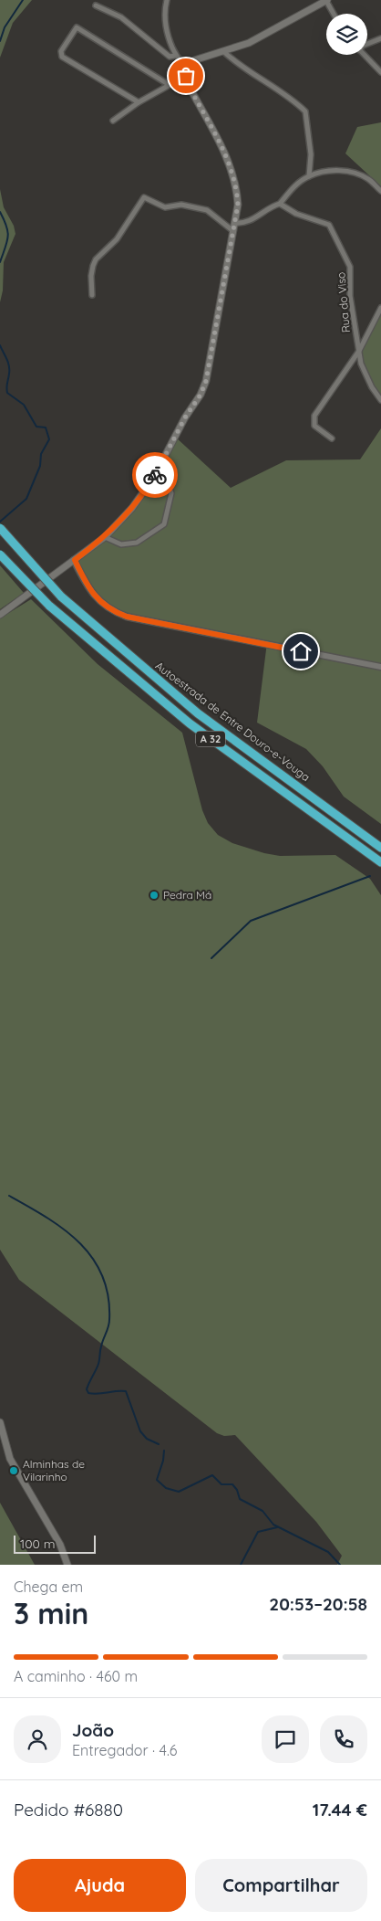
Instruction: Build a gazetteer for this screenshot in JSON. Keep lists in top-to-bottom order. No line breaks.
{"streets":{"highway":["Autoestrada de Entre Douro-e-Vouga","A 32"],"street":["Rua do Viso"]},"places":["Pedra Má","Alminhas de Vilarinho"],"scale_bar":"100 m","page":{"scale":"100 m","heading":["3 min","Chega em","20:53–20:58"],"panel":["João","Entregador · 4.6","Pedido #6880","17.44 €"],"bar":"A caminho · 460 m","buttons":["Ajuda","Compartilhar"]}}
